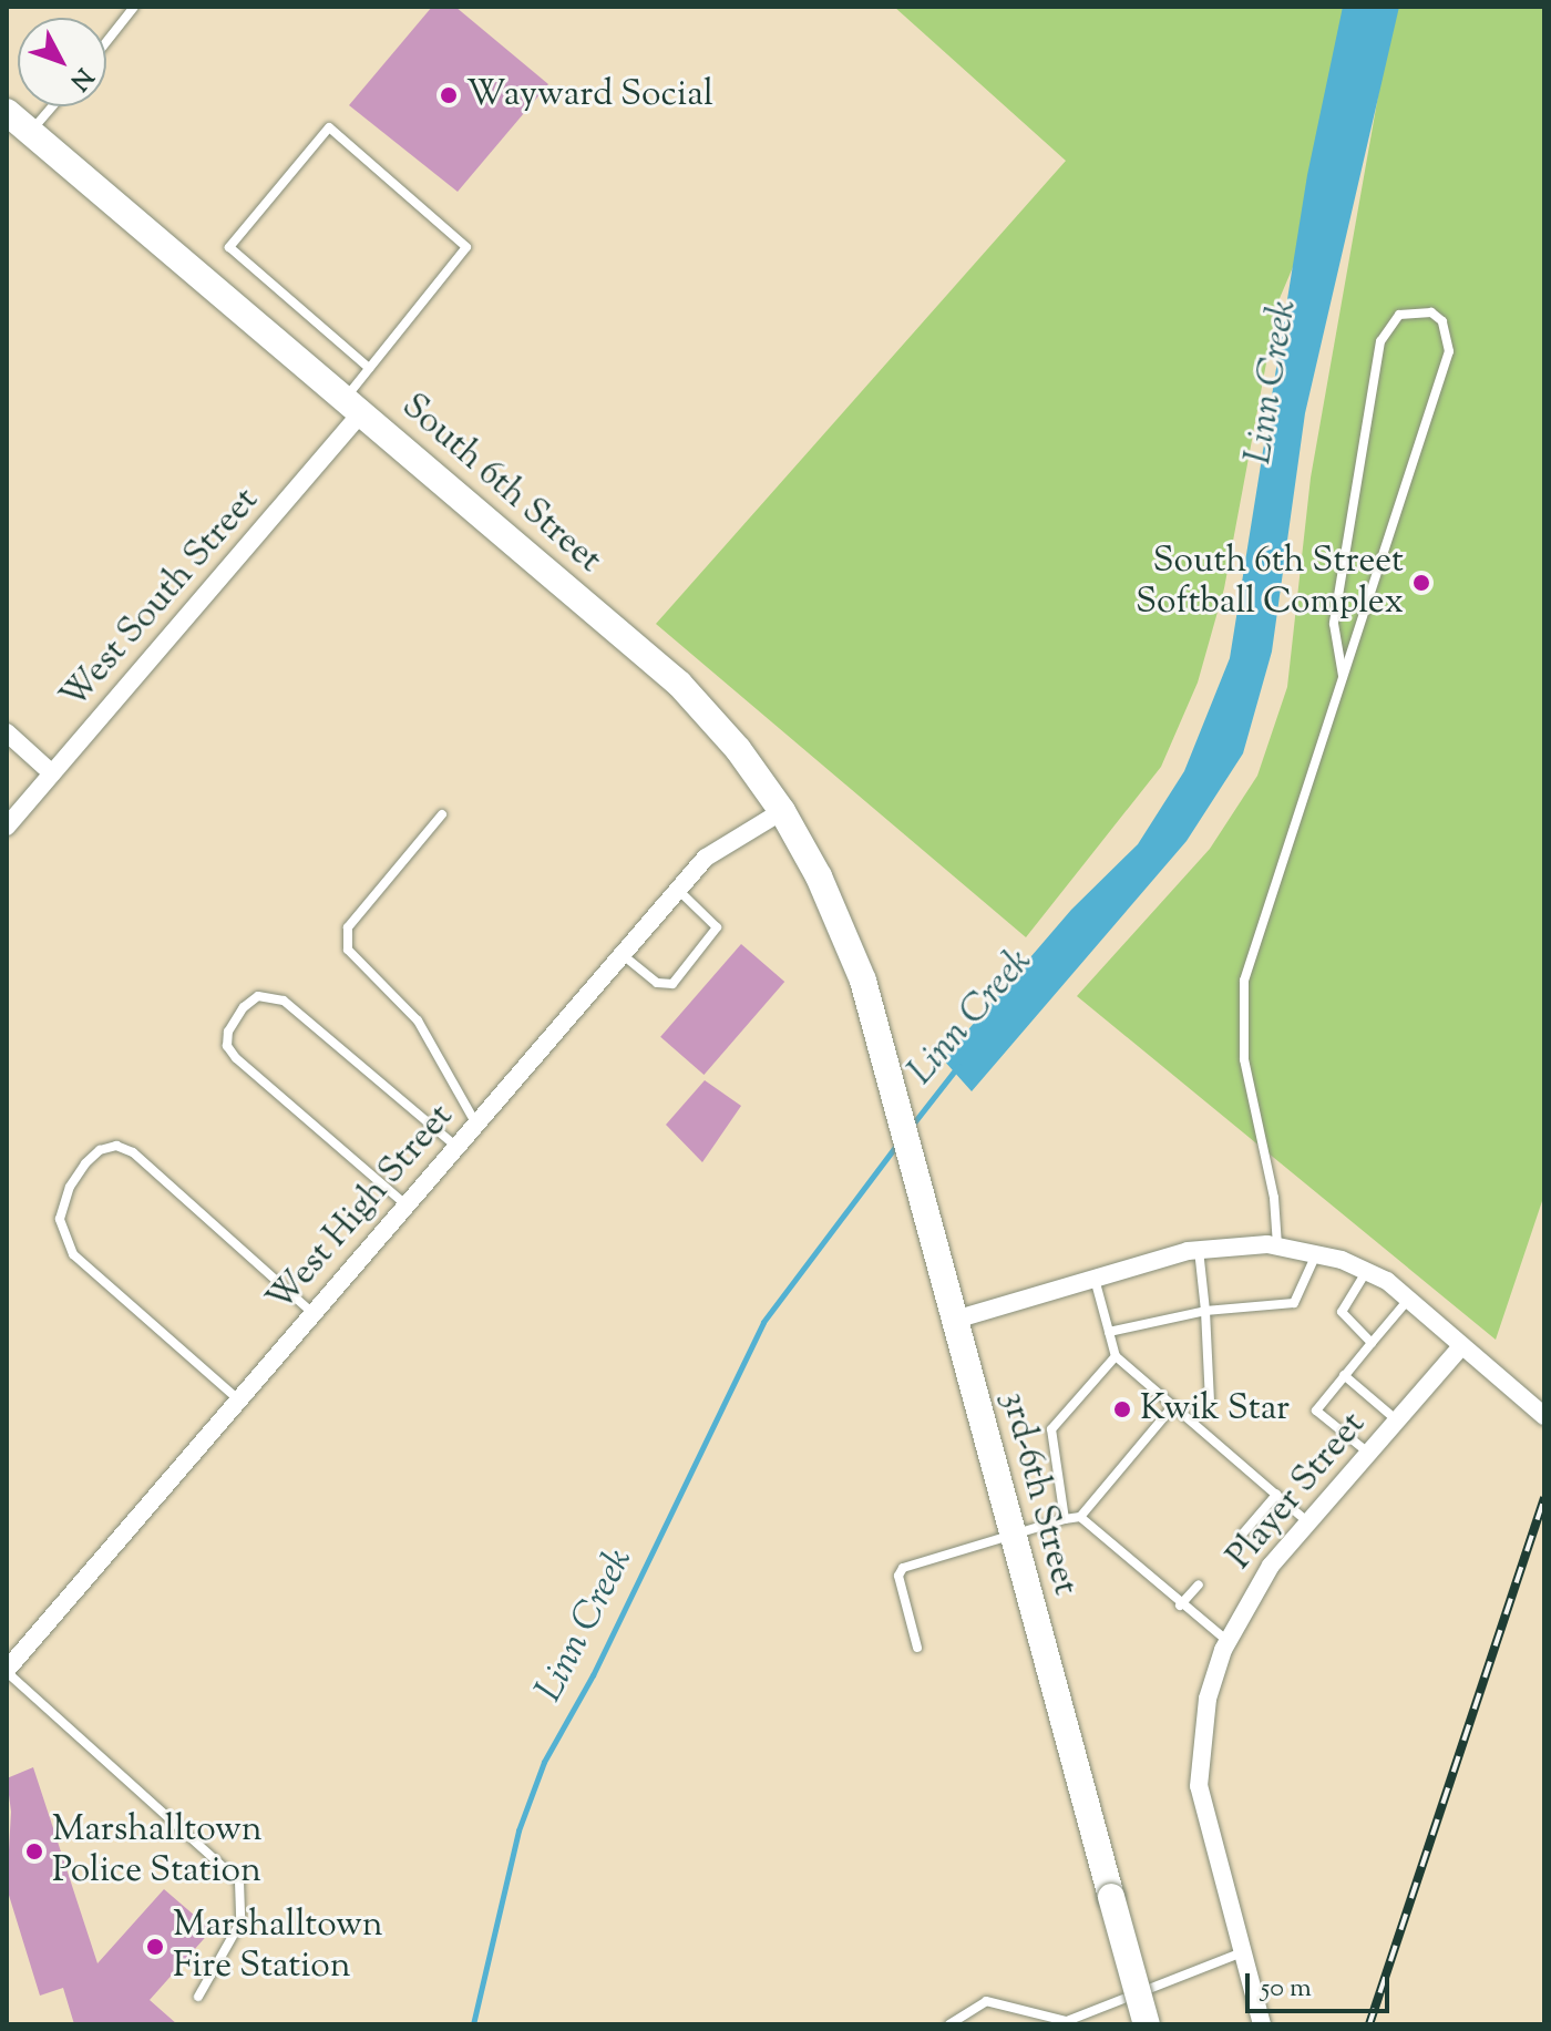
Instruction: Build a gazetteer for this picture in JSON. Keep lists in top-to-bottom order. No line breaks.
{"streets":{"main road":["South 6th Street","3rd-6th Street"],"street":["West South Street","West High Street","Player Street"]},"crossings":[["South 6th Street","West South Street"],["South 6th Street","West High Street"],["South 6th Street","3rd-6th Street"]],"water":["Linn Creek"],"places":["Wayward Social","South 6th Street Softball Complex","Kwik Star","Marshalltown Police Station","Marshalltown Fire Station"],"scale_bar":"50 m","north":"bottom right"}
